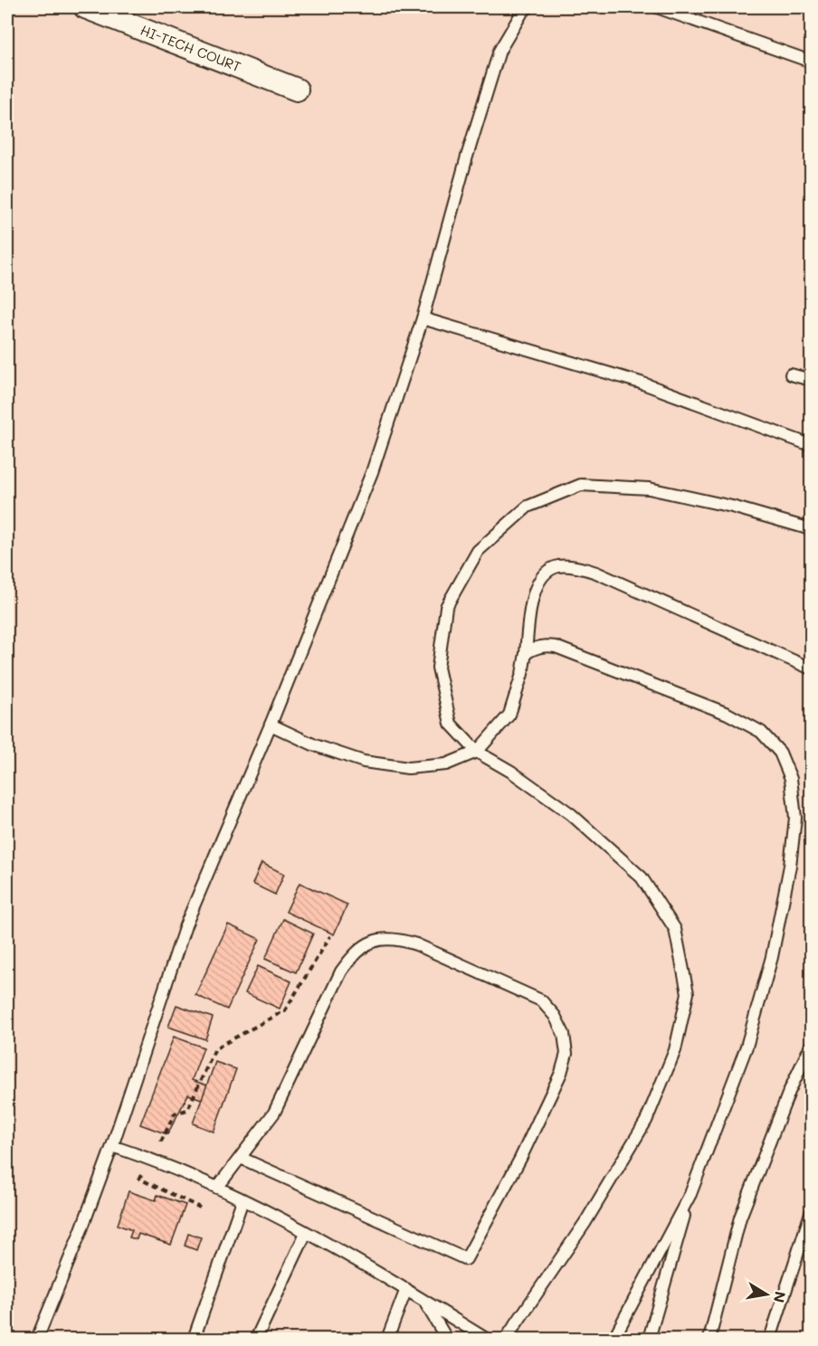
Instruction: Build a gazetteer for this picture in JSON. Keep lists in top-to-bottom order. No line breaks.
{"streets":{"street":["HI-TECH COURT"]},"north":"right"}
